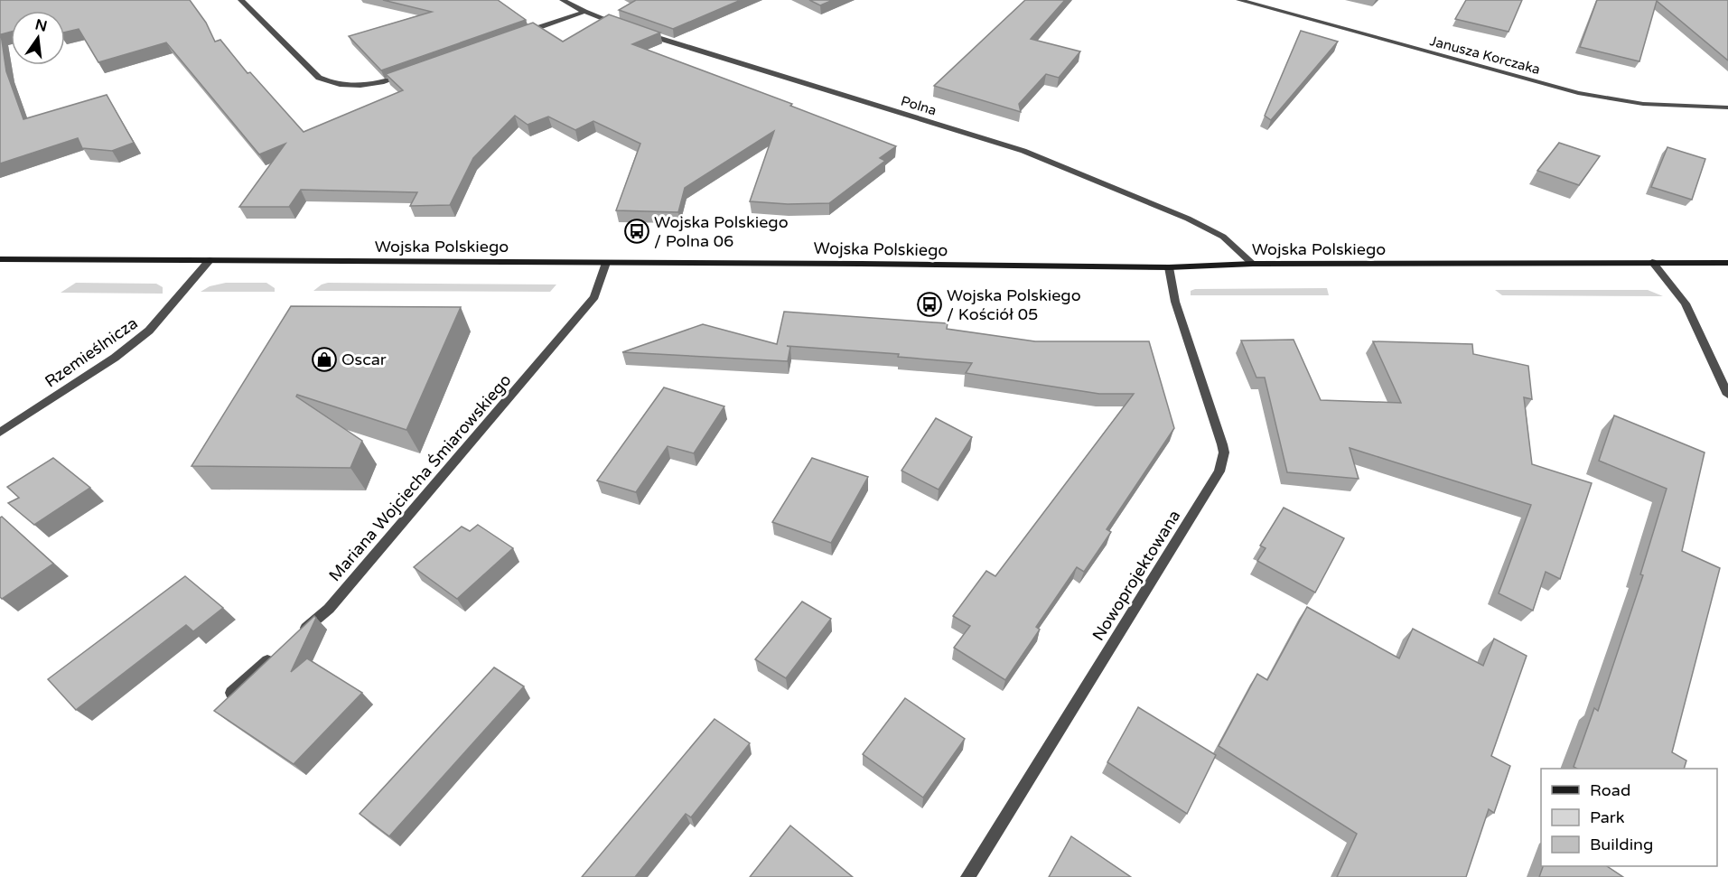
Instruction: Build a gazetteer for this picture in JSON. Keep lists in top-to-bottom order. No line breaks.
{"streets":{"main road":["Wojska Polskiego"],"street":["Janusza Korczaka","Polna","Rzemieślnicza","Mariana Wojciecha Śmiarowskiego","Nowoprojektowana"]},"crossings":[["Polna","Wojska Polskiego"],["Wojska Polskiego","Rzemieślnicza"],["Wojska Polskiego","Mariana Wojciecha Śmiarowskiego"],["Wojska Polskiego","Nowoprojektowana"]],"places":{"bus stop":["Wojska Polskiego / Polna 06","Wojska Polskiego / Kościół 05"],"shop":["Oscar"]},"legend":["Road","Park","Building"],"north":"top"}
